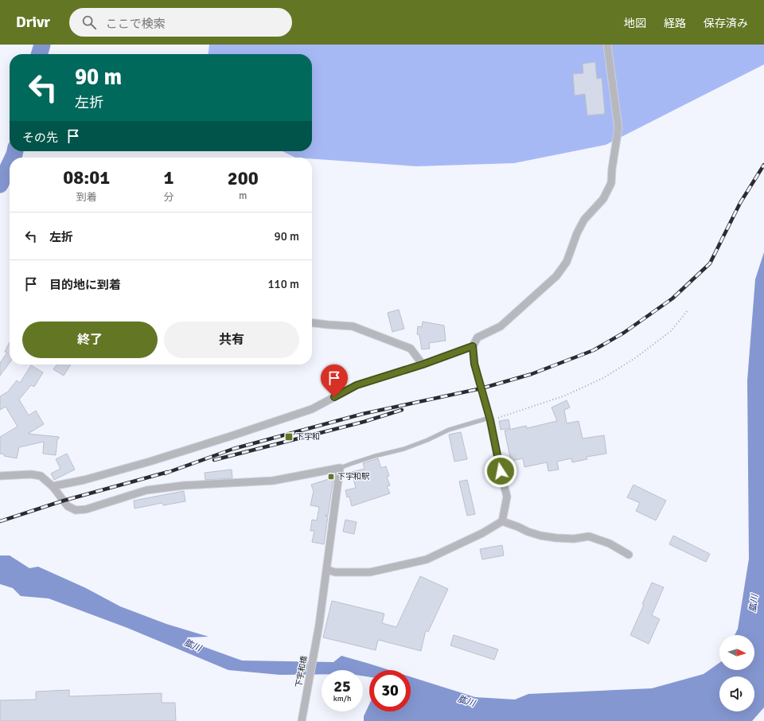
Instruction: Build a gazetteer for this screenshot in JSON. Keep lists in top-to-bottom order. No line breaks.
{"streets":{"street":["下宇和橋"]},"water":["肱川"],"places":{"transit":["下宇和","下宇和駅"]},"north":"right","page":{"header":"Drivr","search":"ここで検索","nav":["地図","経路","保存済み"],"turn":["90 m","左折"],"then":"その先","eta":["08:01","到着","1","分","200","m"],"list":[{"name":"左折","value":"90 m"},{"name":"目的地に到着","value":"110 m"}],"buttons":["終了","共有"],"speed":"25 km/h","limit":"30"}}
